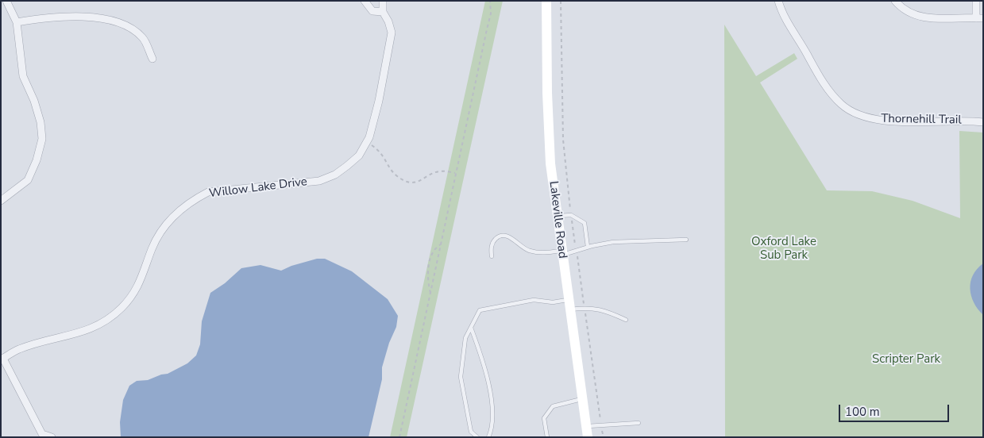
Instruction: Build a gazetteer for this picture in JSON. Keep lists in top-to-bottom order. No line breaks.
{"streets":{"main road":["Lakeville Road"],"street":["Thornehill Trail","Willow Lake Drive"]},"parks":["Oxford Lake Sub Park","Scripter Park"],"scale_bar":"100 m"}
